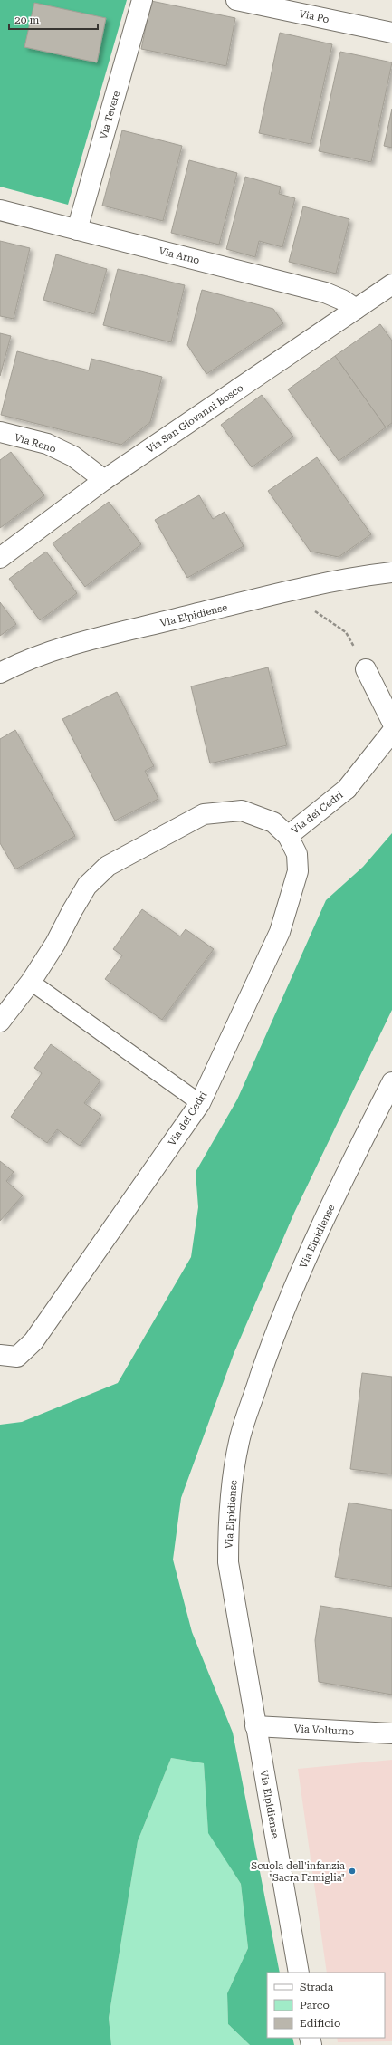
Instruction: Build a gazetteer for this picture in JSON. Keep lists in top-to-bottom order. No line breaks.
{"streets":{"street":["Via Po","Via Tevere","Via Arno","Via San Giovanni Bosco","Via Reno","Via Elpidiense","Via dei Cedri","Via Volturno"]},"crossings":[["Via Tevere","Via Arno"],["Via Arno","Via San Giovanni Bosco"],["Via San Giovanni Bosco","Via Reno"],["Via Elpidiense","Via Volturno"]],"places":["Scuola dell'infanzia \"Sacra Famiglia\""],"legend":["Strada","Parco","Edificio"],"scale_bar":"20 m"}
